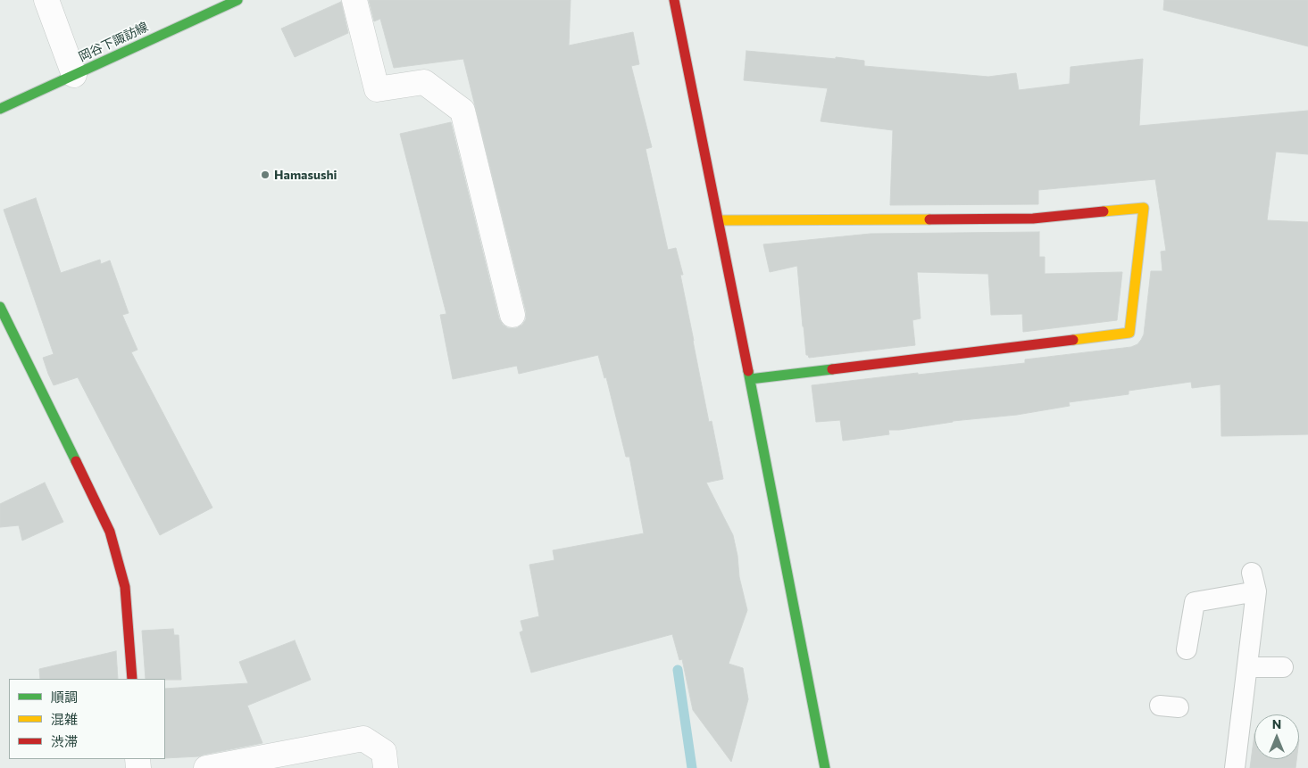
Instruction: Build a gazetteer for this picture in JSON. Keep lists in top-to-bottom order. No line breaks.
{"streets":{"street":["岡谷下諏訪線"]},"places":["Hamasushi"],"legend":["順調","混雑","渋滞"],"north":"top"}
